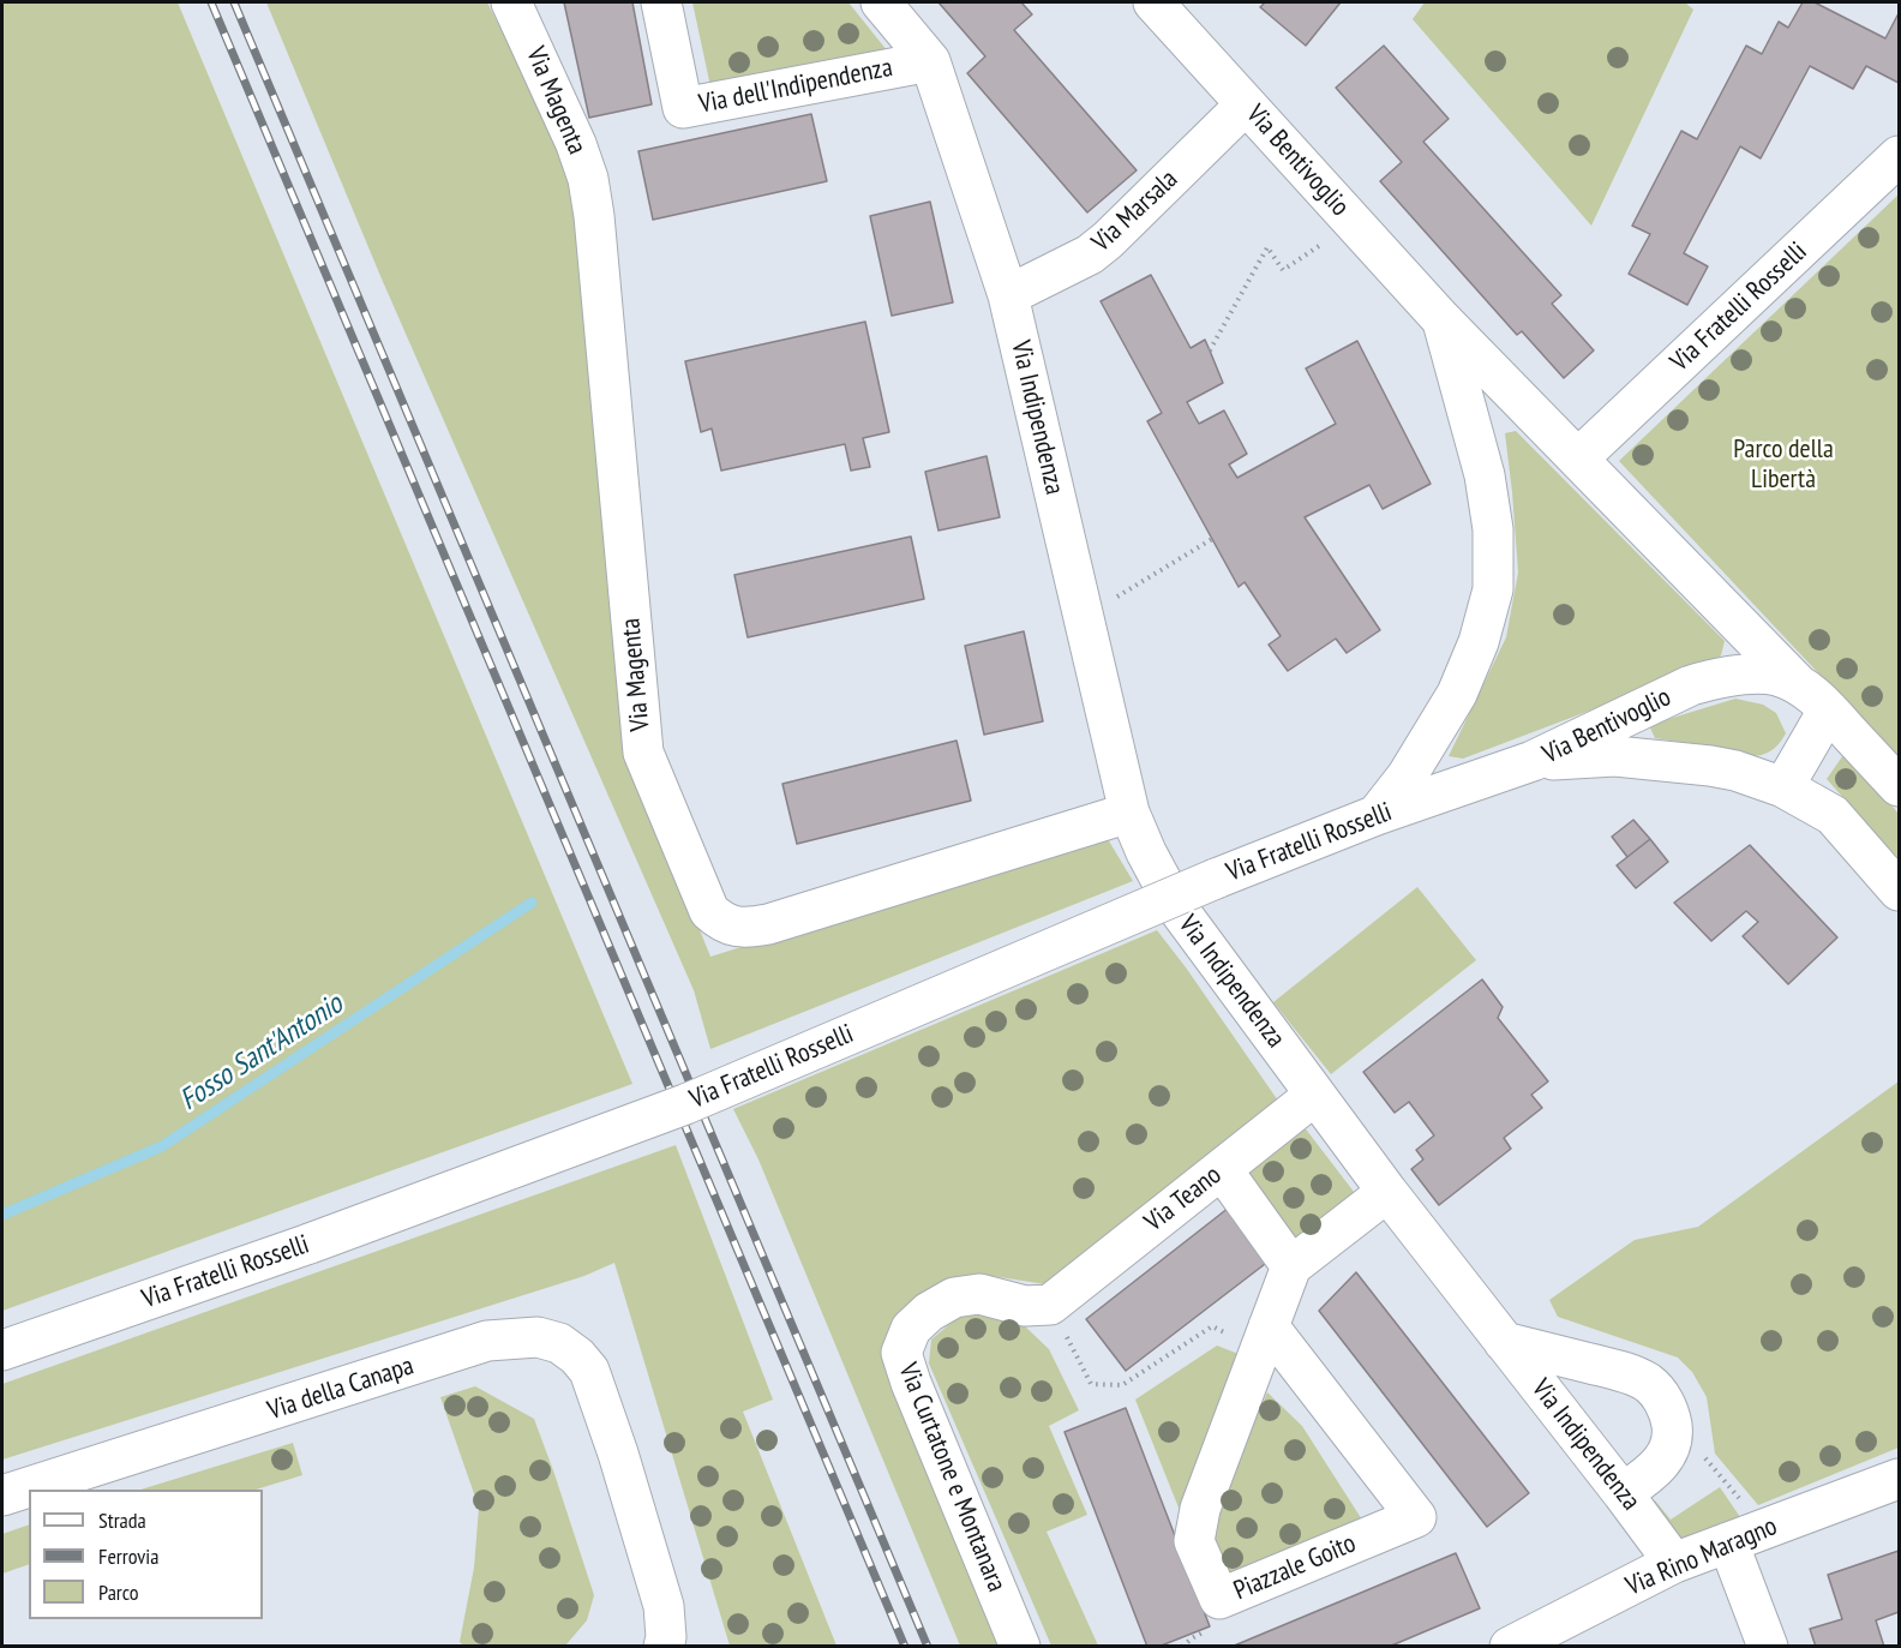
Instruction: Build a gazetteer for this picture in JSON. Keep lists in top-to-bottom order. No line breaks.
{"streets":{"street":["Via dell'Indipendenza","Via Magenta","Via Bentivoglio","Via Marsala","Via Fratelli Rosselli","Via Indipendenza","Via Teano","Via della Canapa","Via Curtatone e Montanara","Via Rino Maragno","Piazzale Goito"]},"crossings":[["Via dell'Indipendenza","Via Marsala"],["Via dell'Indipendenza","Via Indipendenza"],["Via Magenta","Via Indipendenza"],["Via Bentivoglio","Via Marsala"],["Via Bentivoglio","Via Fratelli Rosselli"],["Via Marsala","Via Indipendenza"],["Via Indipendenza","Via Teano"],["Via Indipendenza","Via Rino Maragno"],["Via Teano","Via Curtatone e Montanara"]],"water":["Fosso Sant'Antonio"],"parks":["Parco della Libertà"],"legend":["Strada","Ferrovia","Parco"]}
